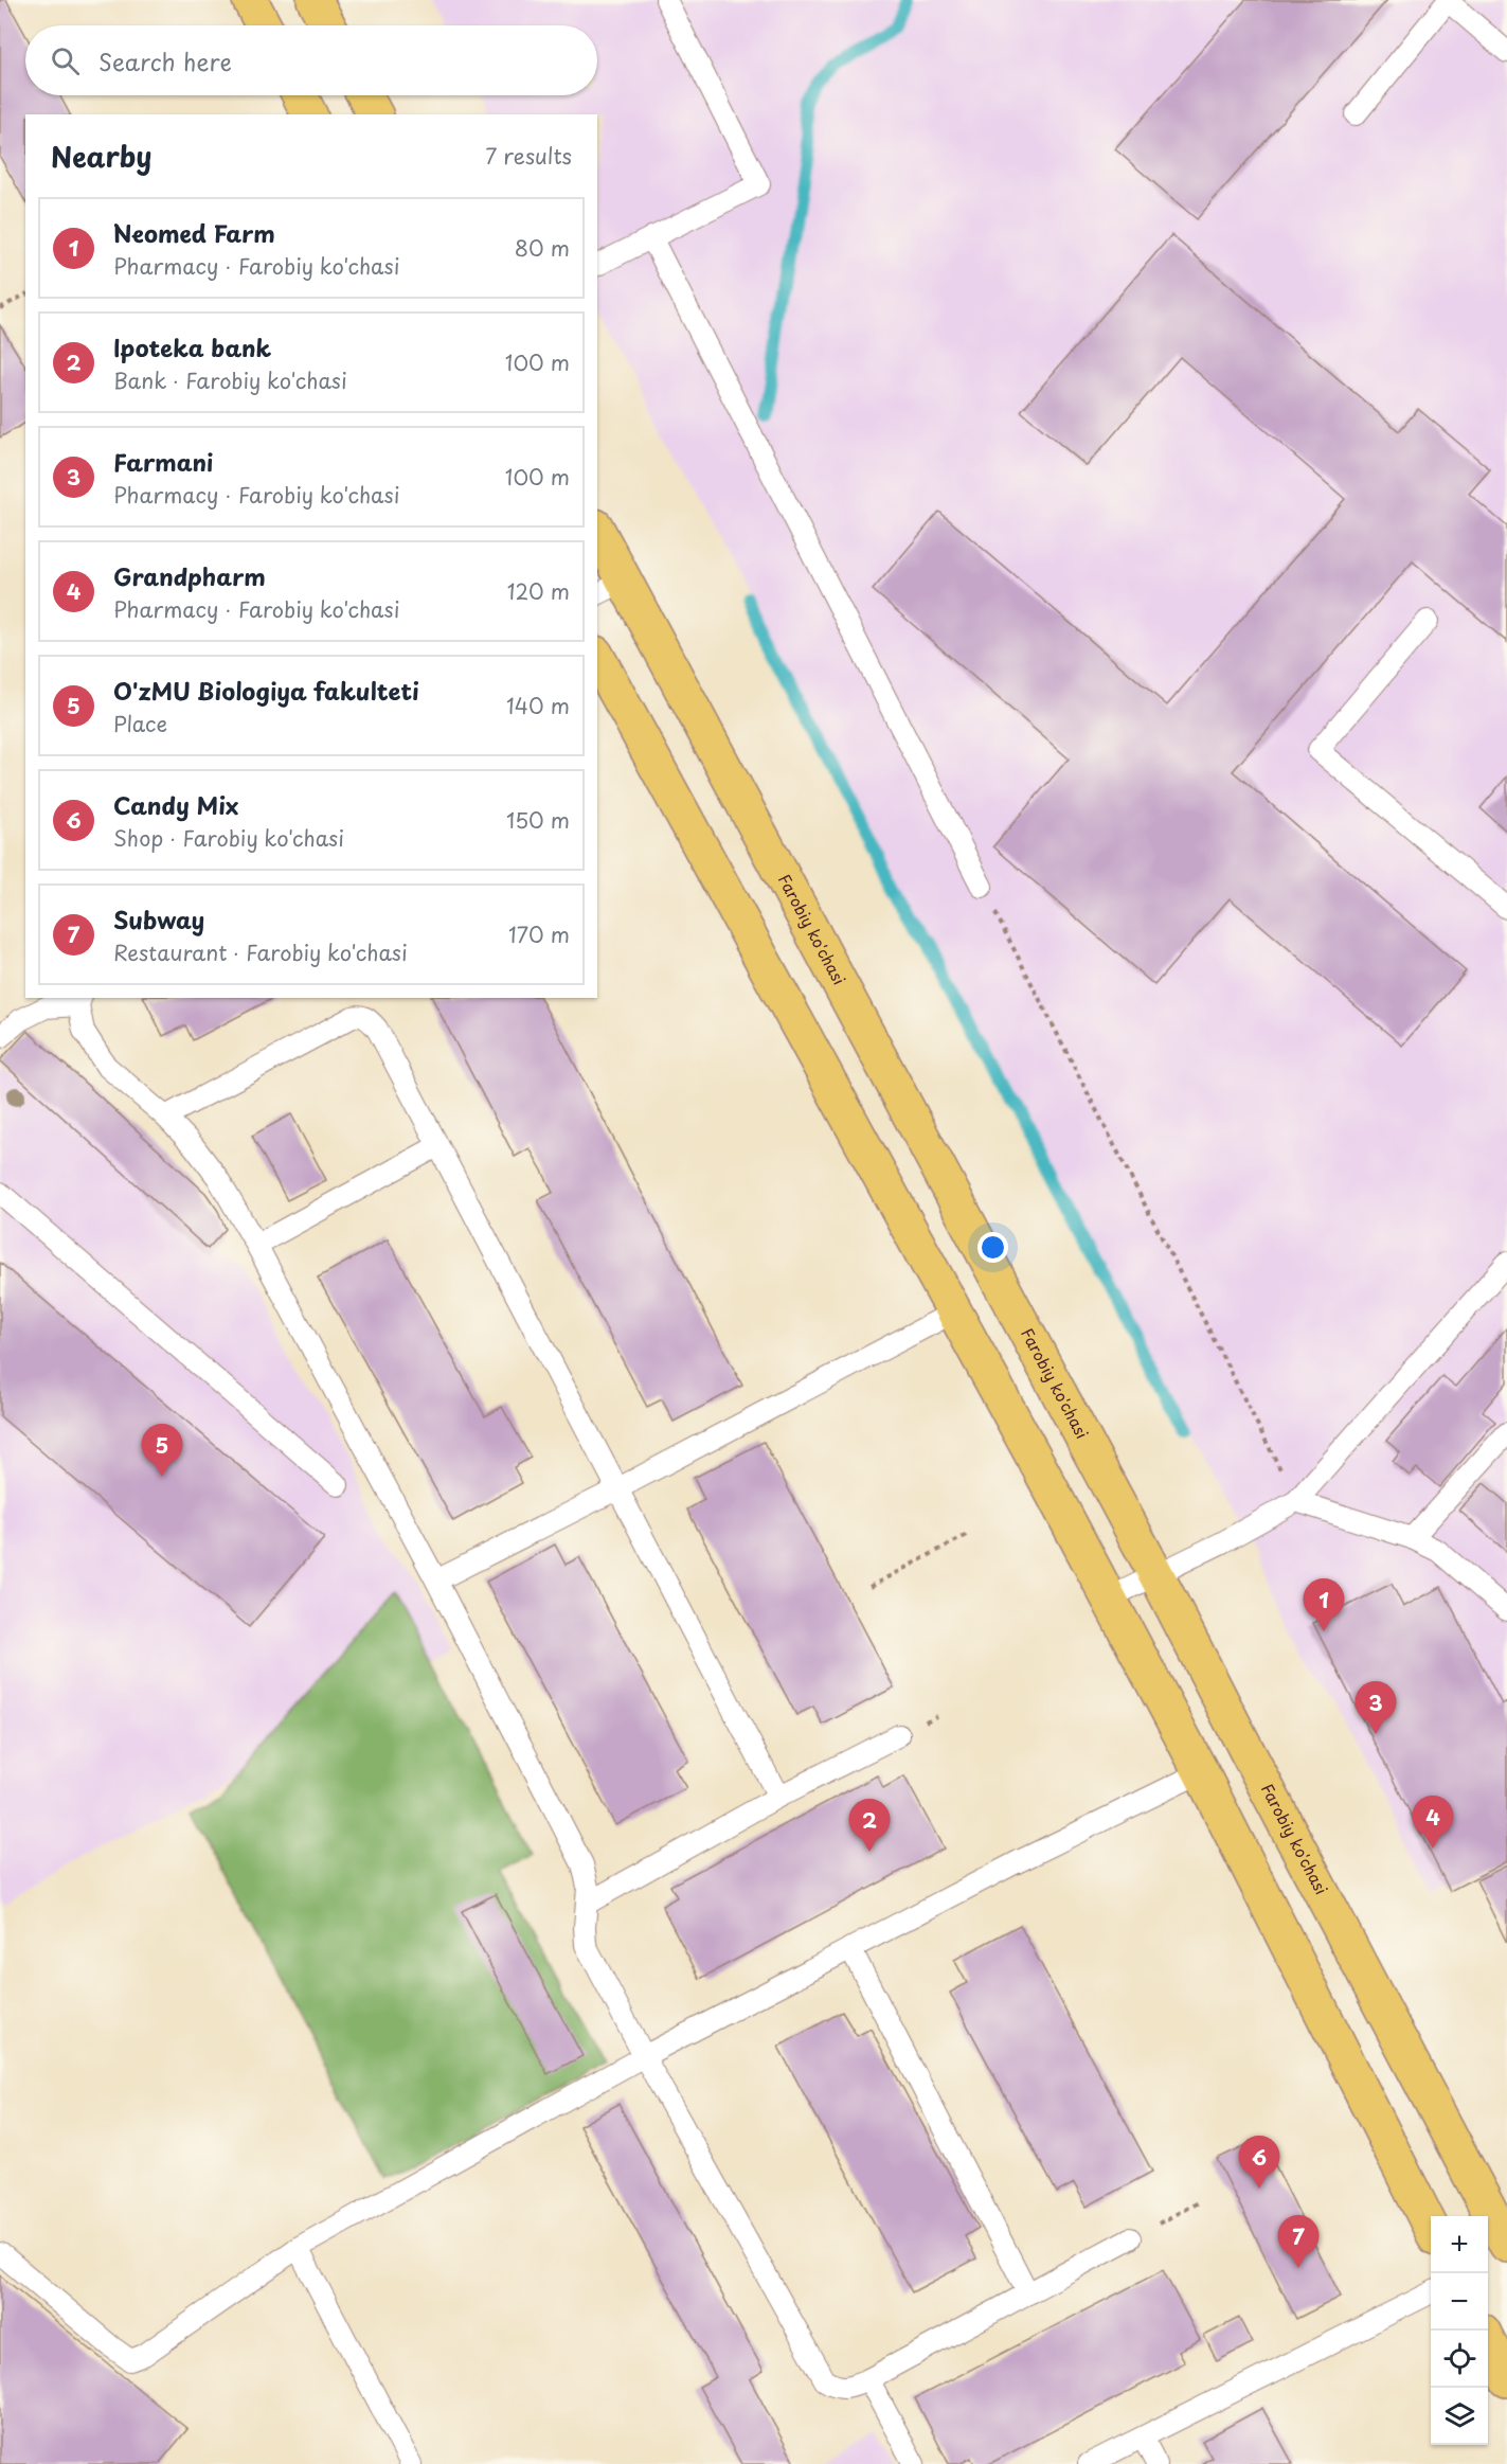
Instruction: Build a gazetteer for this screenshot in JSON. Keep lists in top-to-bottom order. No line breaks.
{"streets":{"main road":["Farobiy ko'chasi"]},"page":{"search":"Search here","heading":["Nearby","7 results"],"list":[{"mark":"1","name":"Neomed Farm","note":"Pharmacy · Farobiy ko'chasi","value":"80 m"},{"mark":"2","name":"Ipoteka bank","note":"Bank · Farobiy ko'chasi","value":"100 m"},{"mark":"3","name":"Farmani","note":"Pharmacy · Farobiy ko'chasi","value":"100 m"},{"mark":"4","name":"Grandpharm","note":"Pharmacy · Farobiy ko'chasi","value":"120 m"},{"mark":"5","name":"O'zMU Biologiya fakulteti","note":"Place","value":"140 m"},{"mark":"6","name":"Candy Mix","note":"Shop · Farobiy ko'chasi","value":"150 m"},{"mark":"7","name":"Subway","note":"Restaurant · Farobiy ko'chasi","value":"170 m"}],"pins":["5","1","3","4","2","6","7"],"map_buttons":["+","−"]}}
